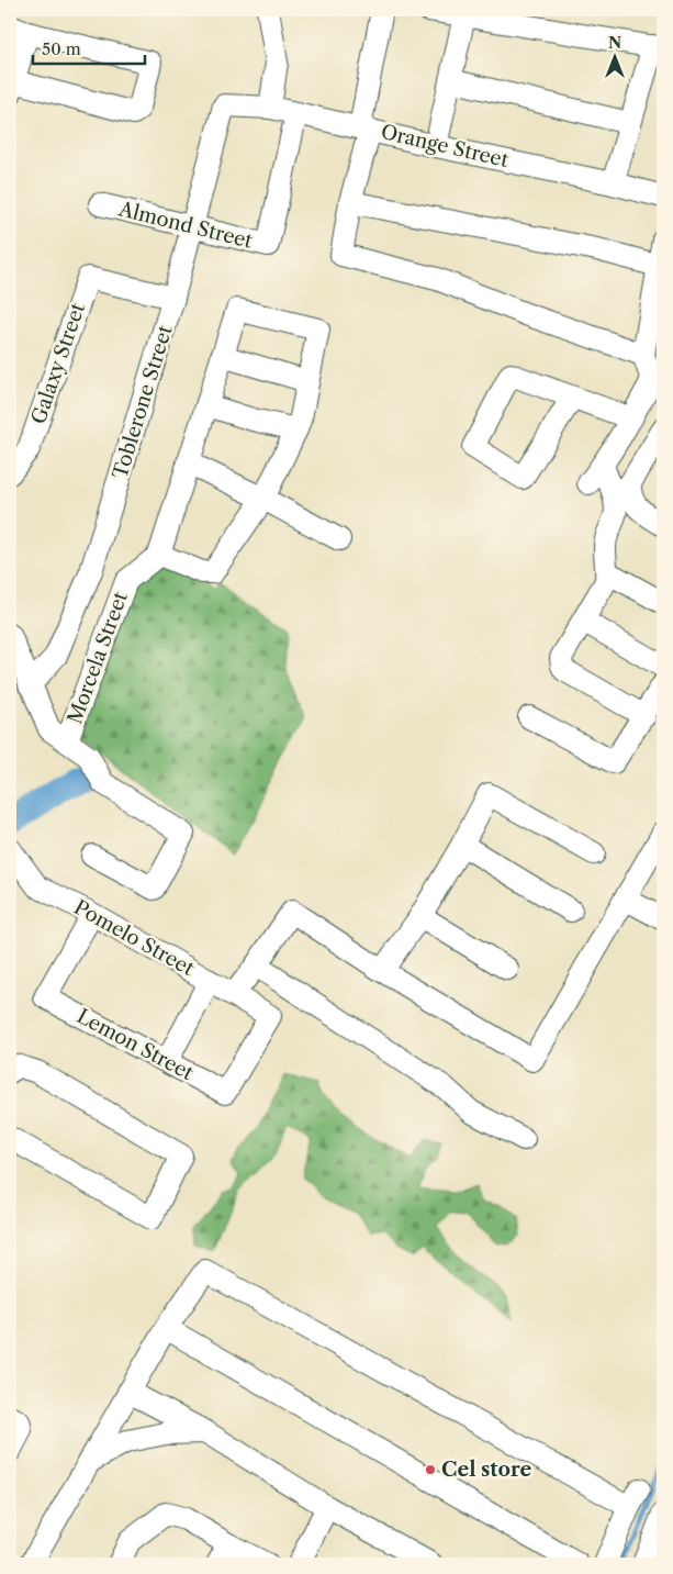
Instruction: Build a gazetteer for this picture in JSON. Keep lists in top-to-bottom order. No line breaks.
{"streets":{"street":["Orange Street","Almond Street","Galaxy Street","Toblerone Street","Morcela Street","Pomelo Street","Lemon Street"]},"crossings":[["Orange Street","Almond Street"],["Orange Street","Toblerone Street"],["Almond Street","Toblerone Street"],["Galaxy Street","Toblerone Street"],["Pomelo Street","Lemon Street"]],"places":["Cel store"],"scale_bar":"50 m","north":"top"}
